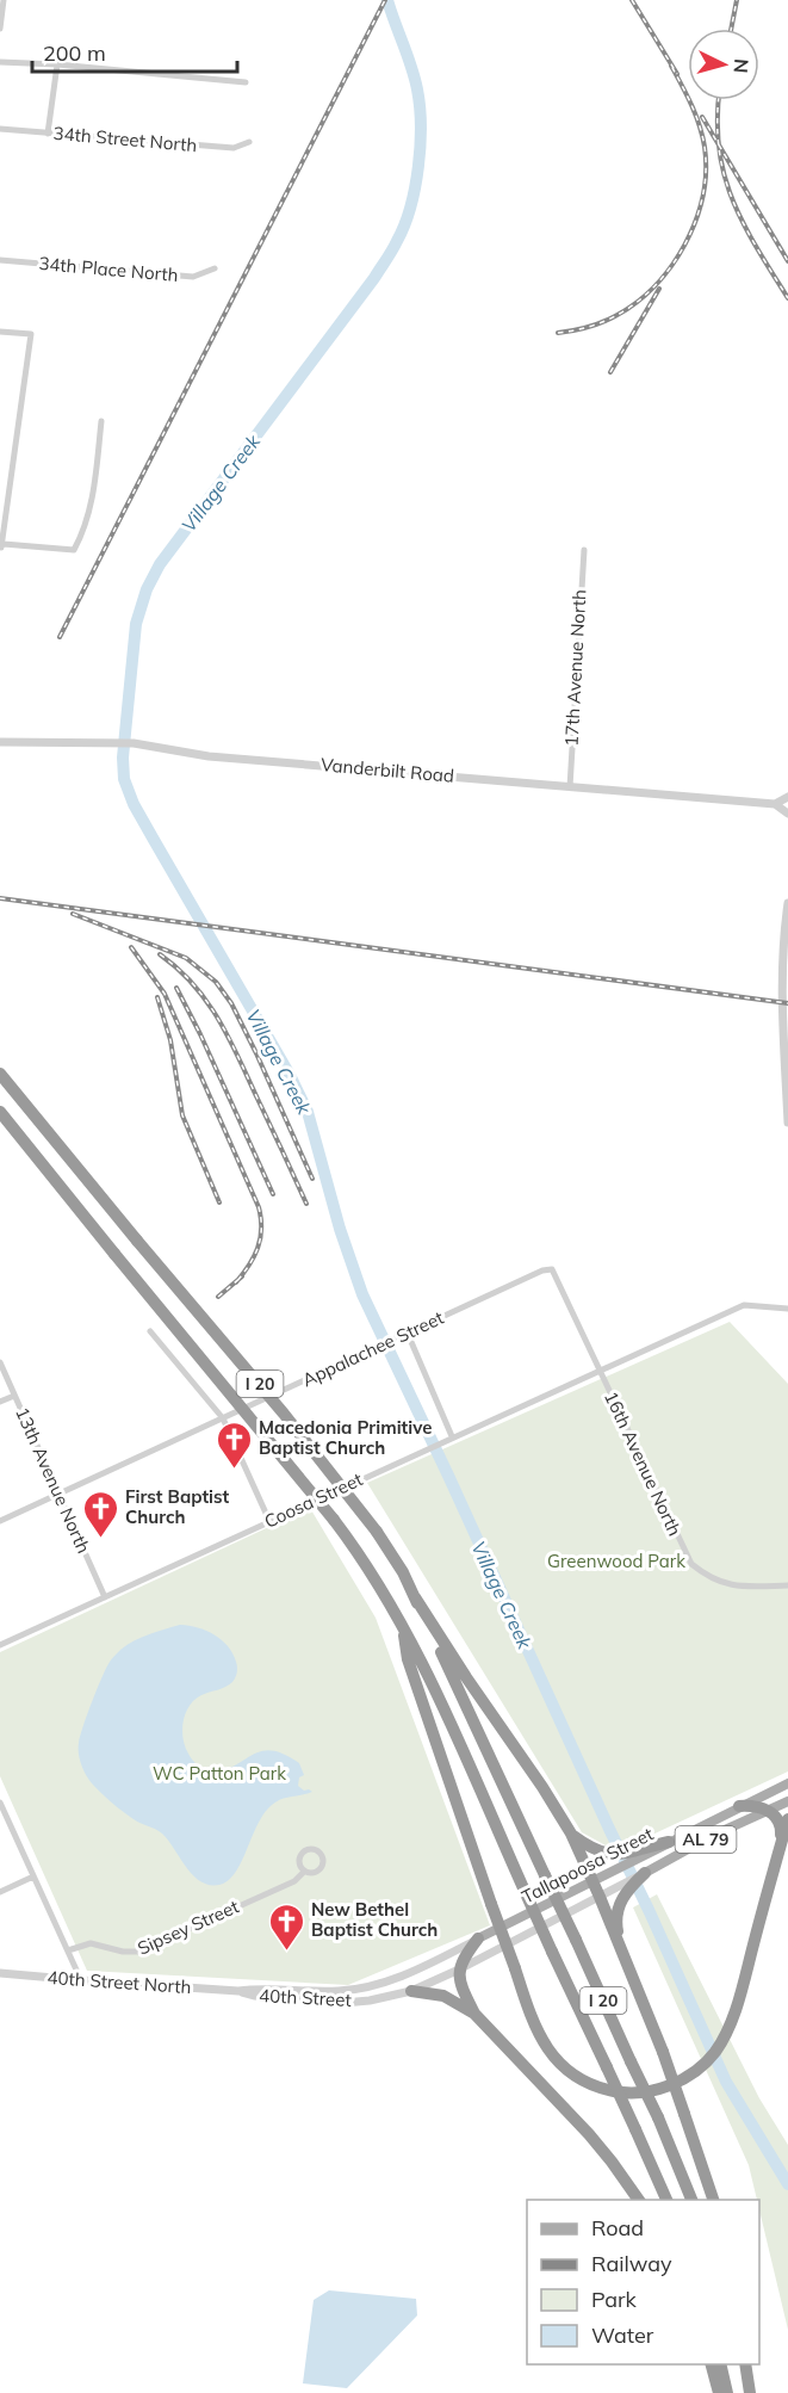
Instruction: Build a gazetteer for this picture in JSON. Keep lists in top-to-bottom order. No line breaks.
{"streets":{"highway":["I 20"],"main road":["AL 79","Tallapoosa Street"],"street":["34th Street North","34th Place North","17th Avenue North","Vanderbilt Road","Appalachee Street","16th Avenue North","13th Avenue North","Coosa Street","Sipsey Street","40th Street North","40th Street"]},"crossings":[["17th Avenue North","Vanderbilt Road"],["Appalachee Street","16th Avenue North"],["Appalachee Street","13th Avenue North"],["16th Avenue North","Coosa Street"],["13th Avenue North","Coosa Street"],["Tallapoosa Street","40th Street"],["40th Street North","40th Street"]],"water":["Village Creek"],"parks":["Greenwood Park","WC Patton Park"],"places":{"church":["Macedonia Primitive Baptist Church","First Baptist Church","New Bethel Baptist Church"]},"legend":["Road","Railway","Park","Water"],"scale_bar":"200 m","north":"right"}
